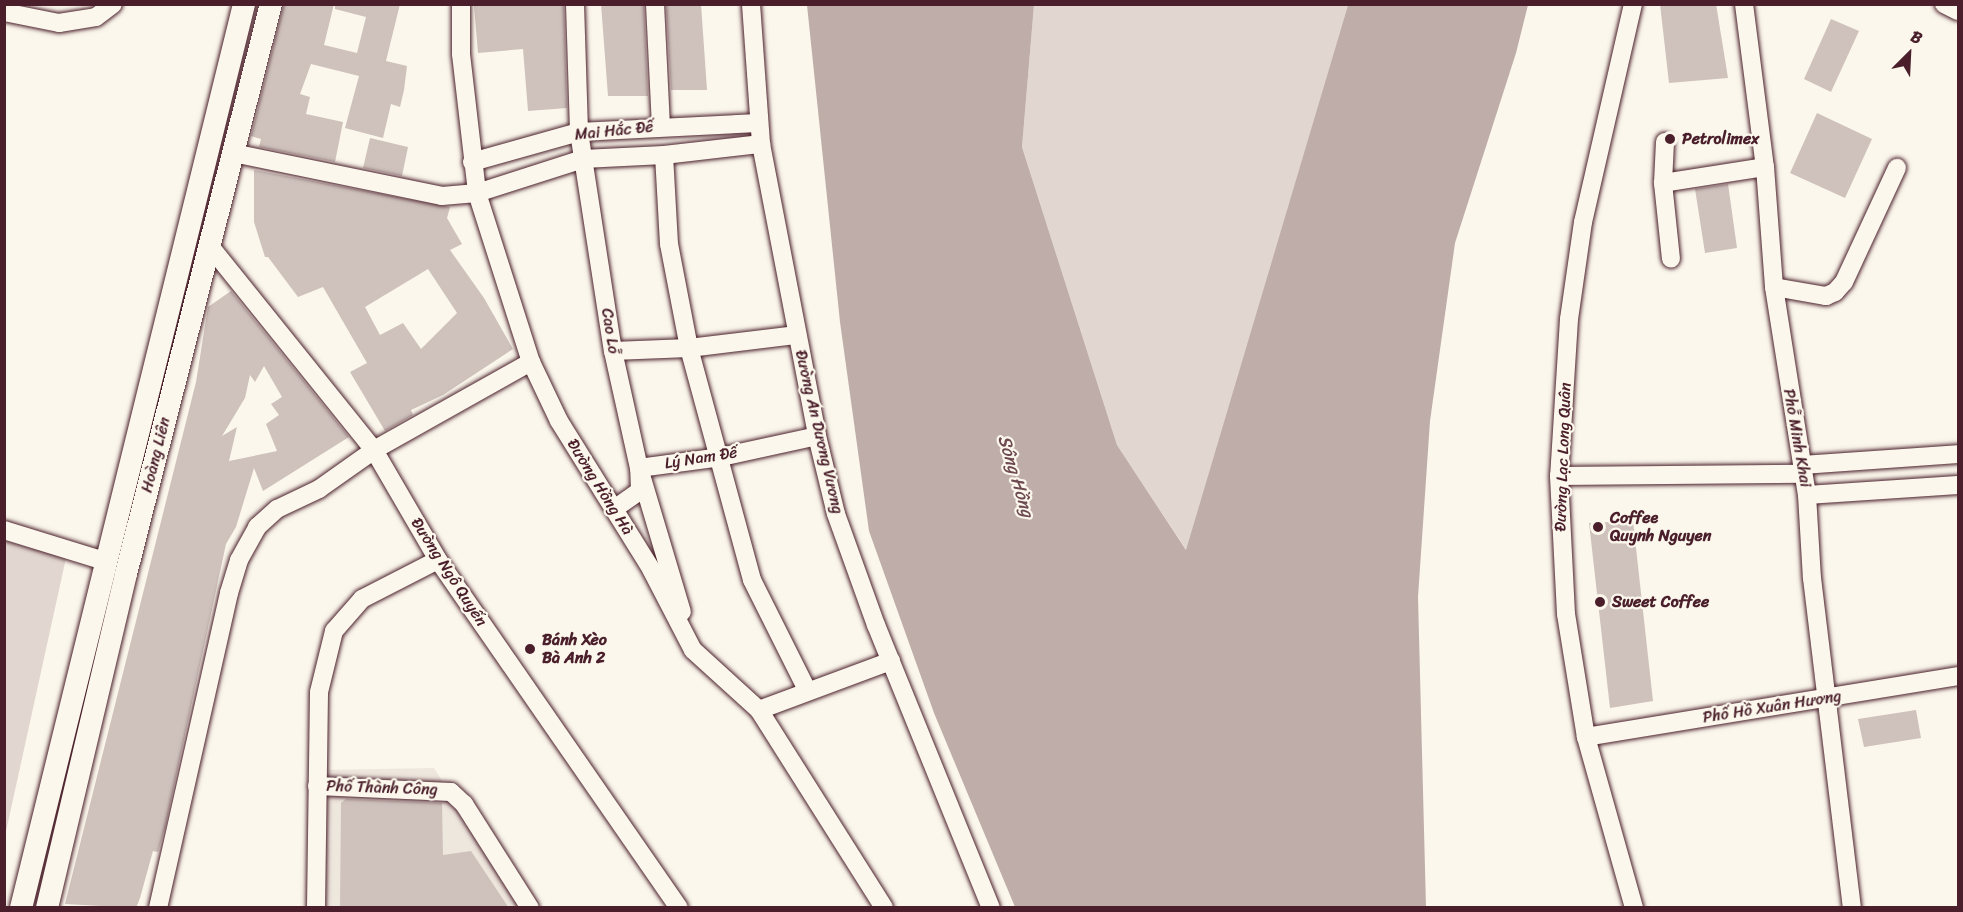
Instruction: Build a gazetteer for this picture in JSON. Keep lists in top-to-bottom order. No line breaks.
{"streets":{"main road":["Hoàng Liên"],"street":["Mai Hắc Đế","Cao Lỗ","Đường An Dương Vương","Phỗ Minh Khai","Đường Lạc Long Quân","Lý Nam Đế","Đường Hồng Hà","Đường Ngô Quyến","Phố Hồ Xuân Hương","Phố Thành Công"]},"crossings":[["Mai Hắc Đế","Cao Lỗ"],["Mai Hắc Đế","Đường An Dương Vương"],["Mai Hắc Đế","Hoàng Liên"],["Mai Hắc Đế","Đường Hồng Hà"],["Cao Lỗ","Lý Nam Đế"],["Cao Lỗ","Đường Hồng Hà"],["Đường An Dương Vương","Lý Nam Đế"],["Phỗ Minh Khai","Phố Hồ Xuân Hương"],["Hoàng Liên","Đường Ngô Quyến"],["Đường Lạc Long Quân","Phố Hồ Xuân Hương"]],"water":["Sông Hồng"],"places":["Petrolimex","Coffee Quynh Nguyen","Sweet Coffee","Bánh Xèo Bà Anh 2"],"north":"top right"}
